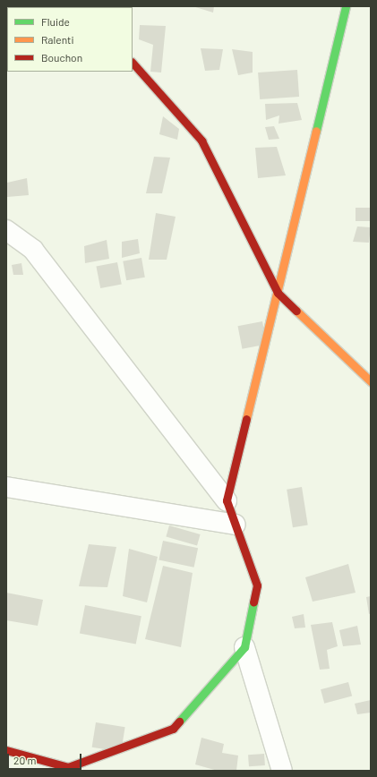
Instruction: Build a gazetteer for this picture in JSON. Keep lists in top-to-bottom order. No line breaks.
{"legend":["Fluide","Ralenti","Bouchon"],"scale_bar":"20 m"}
